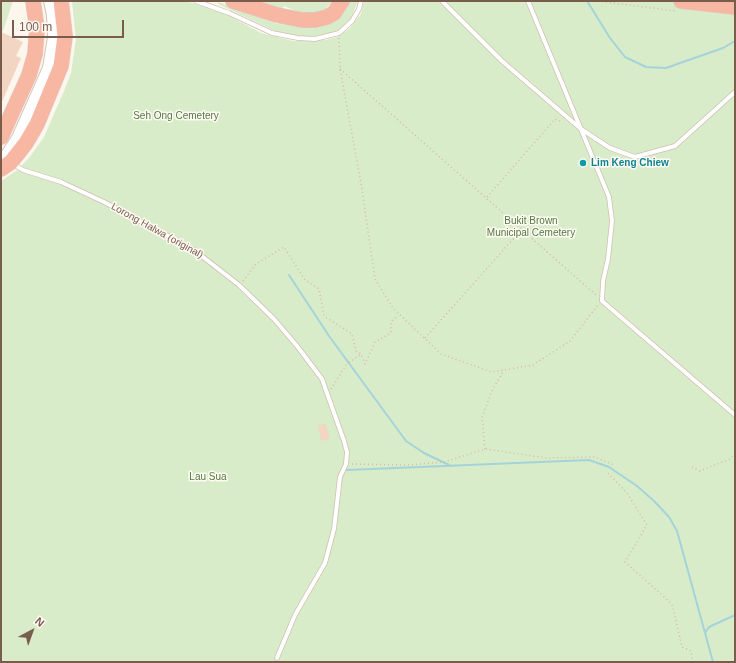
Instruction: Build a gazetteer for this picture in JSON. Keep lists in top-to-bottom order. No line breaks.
{"streets":{"lane":["Lorong Halwa (original)"]},"parks":["Seh Ong Cemetery","Bukit Brown Municipal Cemetery","Lau Sua"],"places":["Lim Keng Chiew"],"scale_bar":"100 m","north":"top right"}
